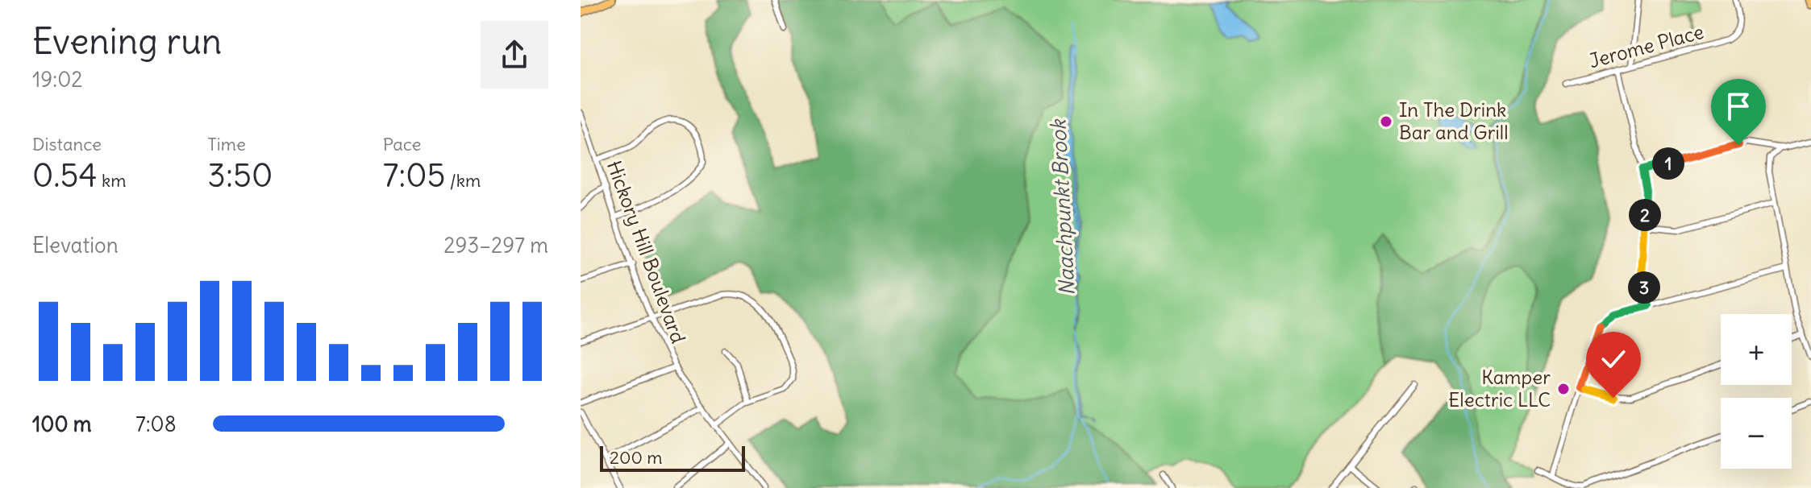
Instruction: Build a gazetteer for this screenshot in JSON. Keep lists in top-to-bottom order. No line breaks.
{"streets":{"street":["Jerome Place","Hickory Hill Boulevard"]},"water":["Naachpunkt Brook"],"places":["In The Drink Bar and Grill","Kamper Electric LLC"],"scale_bar":"200 m","page":{"heading":["Evening run","19:02"],"stats":[["Distance","0.54 km"],["Time","3:50"],["Pace","7:05 /km"]],"pins":["1","2","3"],"chart":["Elevation","293–297 m"],"map_buttons":["+","−"],"list":[{"name":"100 m","note":"7:08"}],"scale":"200 m"}}
